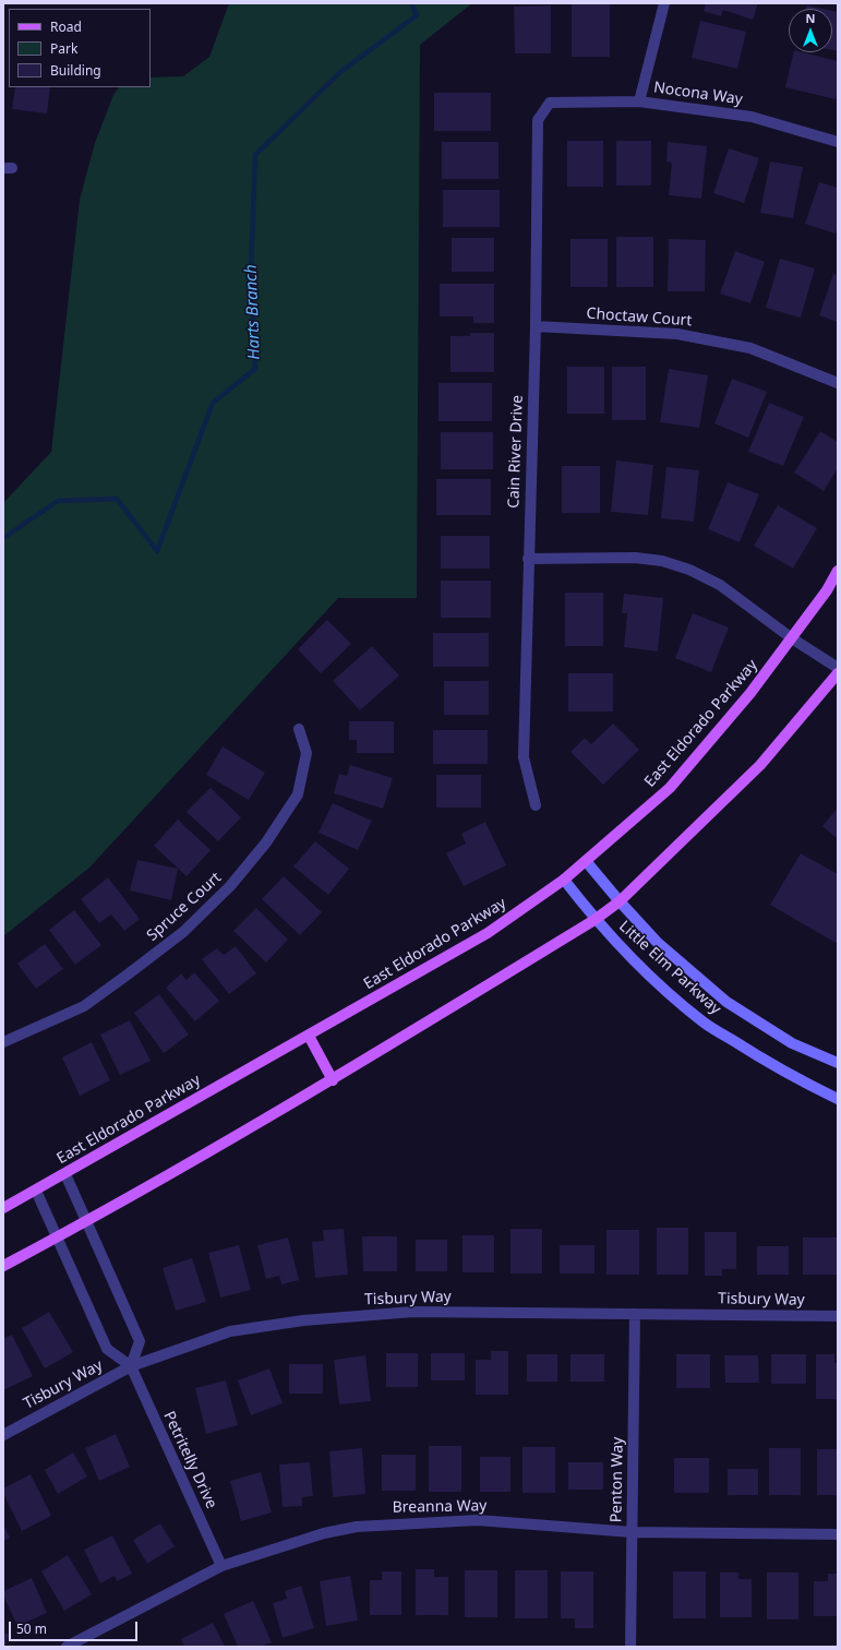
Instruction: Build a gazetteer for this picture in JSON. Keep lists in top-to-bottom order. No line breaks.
{"streets":{"main road":["East Eldorado Parkway","Little Elm Parkway"],"street":["Nocona Way","Choctaw Court","Cain River Drive","Spruce Court","Tisbury Way","Petritelly Drive","Penton Way","Breanna Way"]},"crossings":[["Nocona Way","Cain River Drive"],["Choctaw Court","Cain River Drive"],["East Eldorado Parkway","Little Elm Parkway"],["East Eldorado Parkway","Petritelly Drive"],["Tisbury Way","Petritelly Drive"],["Tisbury Way","Penton Way"],["Petritelly Drive","Breanna Way"],["Penton Way","Breanna Way"]],"water":["Harts Branch"],"legend":["Road","Park","Building"],"scale_bar":"50 m","north":"top"}
